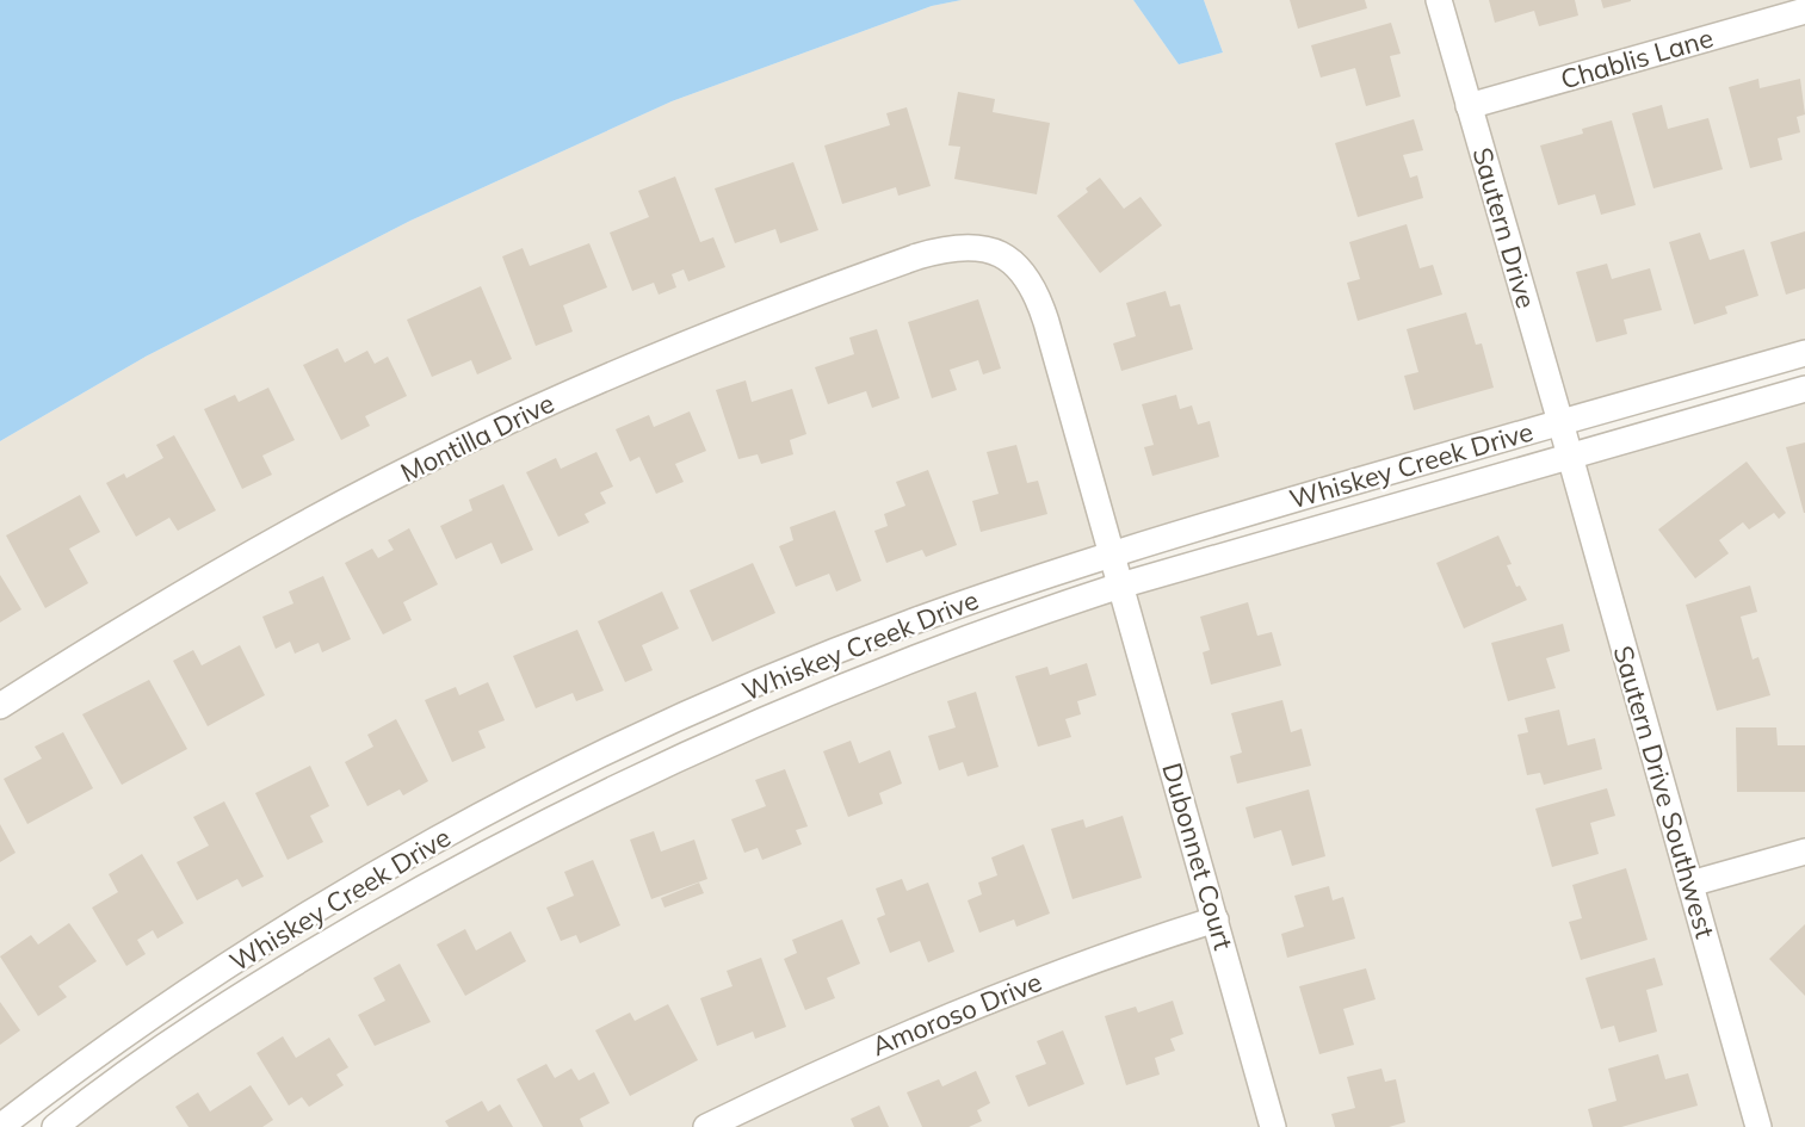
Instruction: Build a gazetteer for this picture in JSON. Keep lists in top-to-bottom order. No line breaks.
{"streets":{"street":["Chablis Lane","Sautern Drive","Montilla Drive","Whiskey Creek Drive","Sautern Drive Southwest","Dubonnet Court","Amoroso Drive"]},"crossings":[["Chablis Lane","Sautern Drive"],["Sautern Drive","Whiskey Creek Drive"],["Sautern Drive","Sautern Drive Southwest"],["Montilla Drive","Dubonnet Court"],["Whiskey Creek Drive","Sautern Drive Southwest"],["Whiskey Creek Drive","Dubonnet Court"],["Dubonnet Court","Amoroso Drive"]]}
